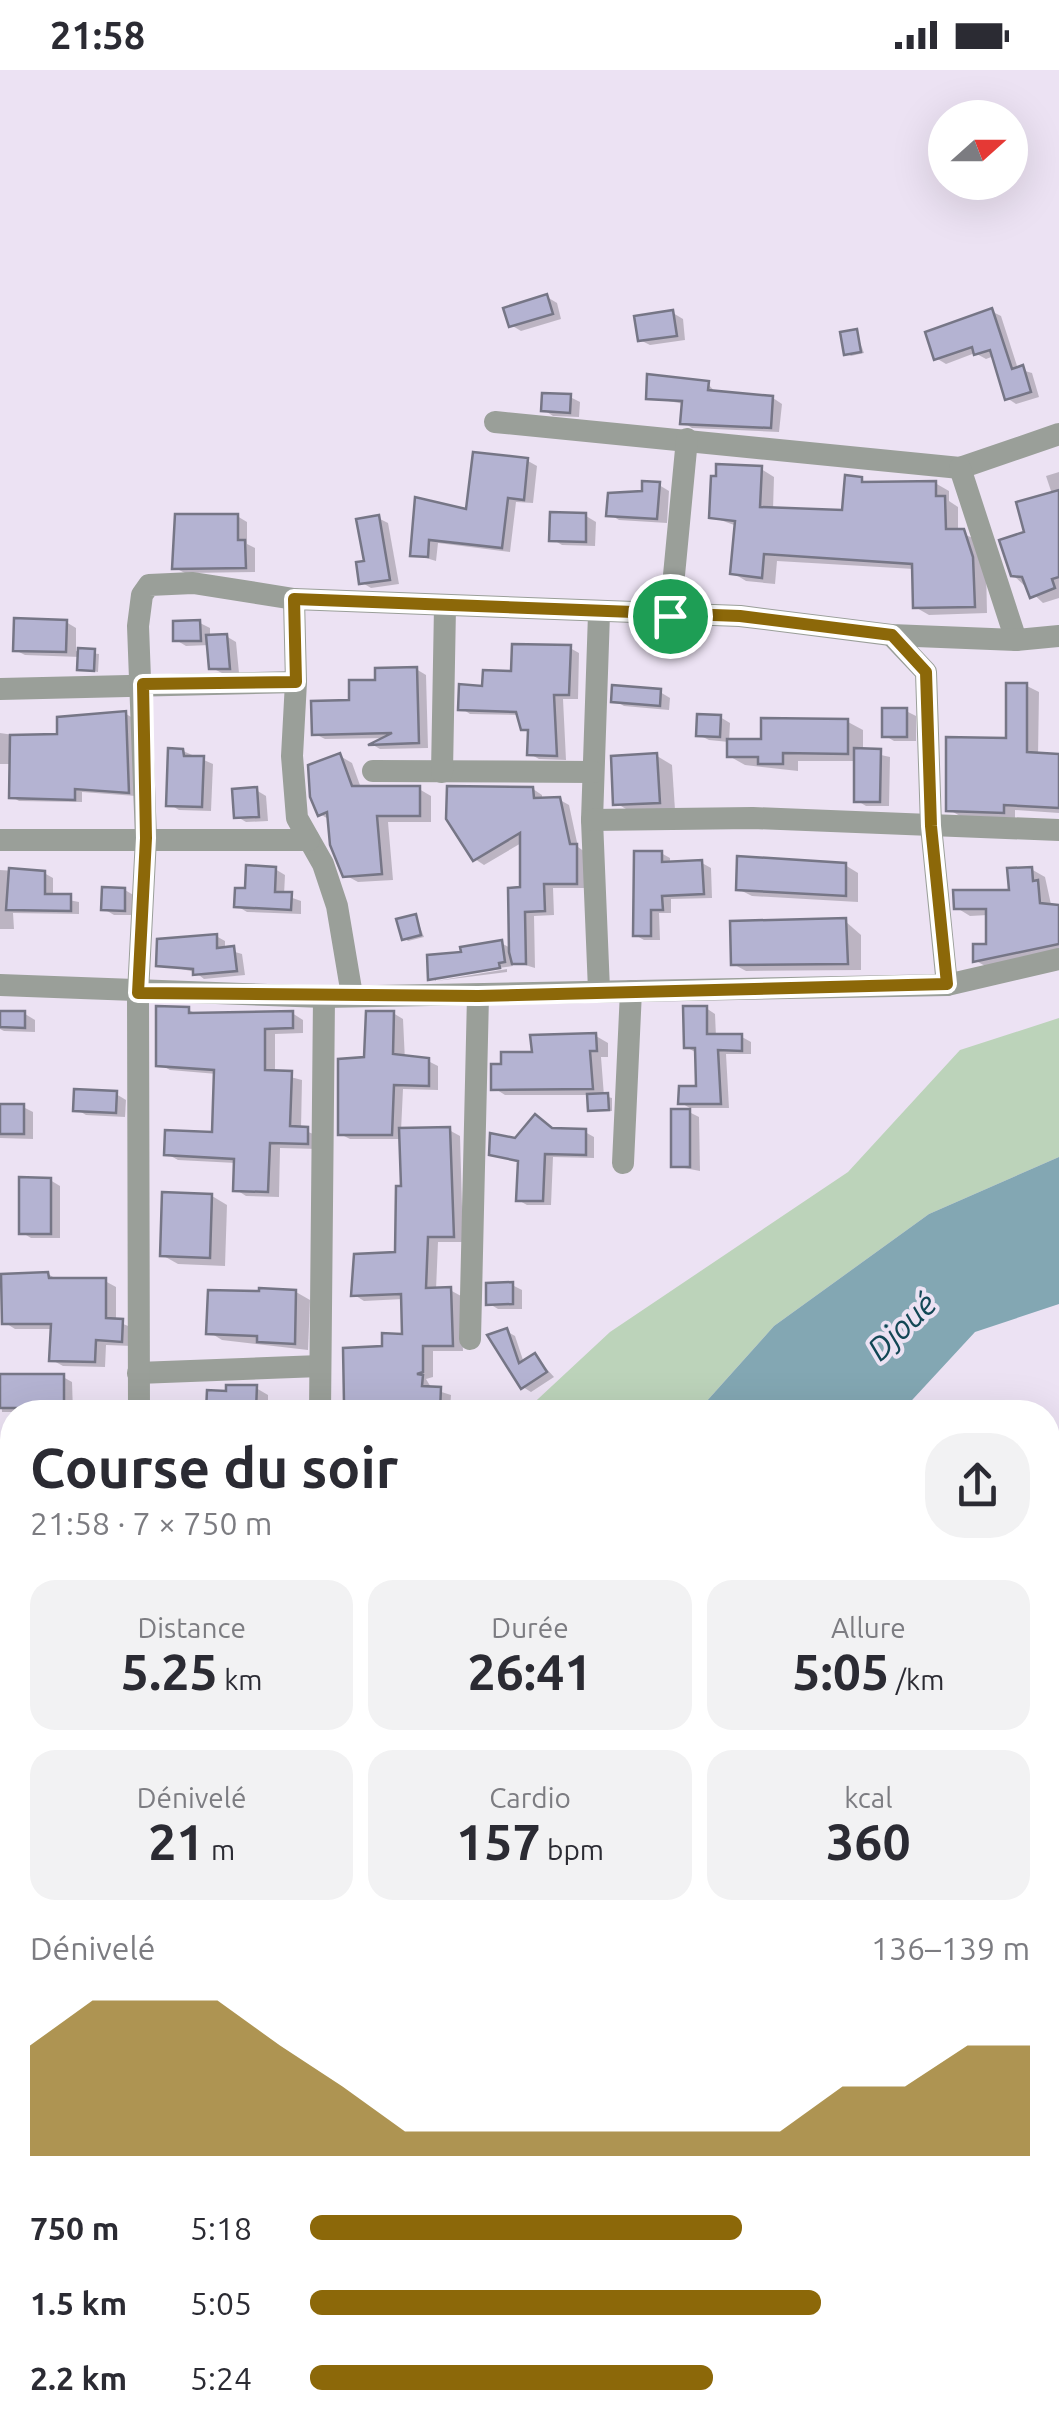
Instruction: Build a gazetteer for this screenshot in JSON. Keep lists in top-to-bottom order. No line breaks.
{"water":["Djoué"],"north":"right","page":{"status":"21:58","heading":["Course du soir","21:58 · 7 × 750 m"],"stats":[["Distance","5.25 km"],["Durée","26:41"],["Allure","5:05 /km"],["Dénivelé","21 m"],["Cardio","157 bpm"],["kcal","360"]],"chart":["Dénivelé","136–139 m"],"list":[{"name":"750 m","note":"5:18"},{"name":"1.5 km","note":"5:05"},{"name":"2.2 km","note":"5:24"}]}}
